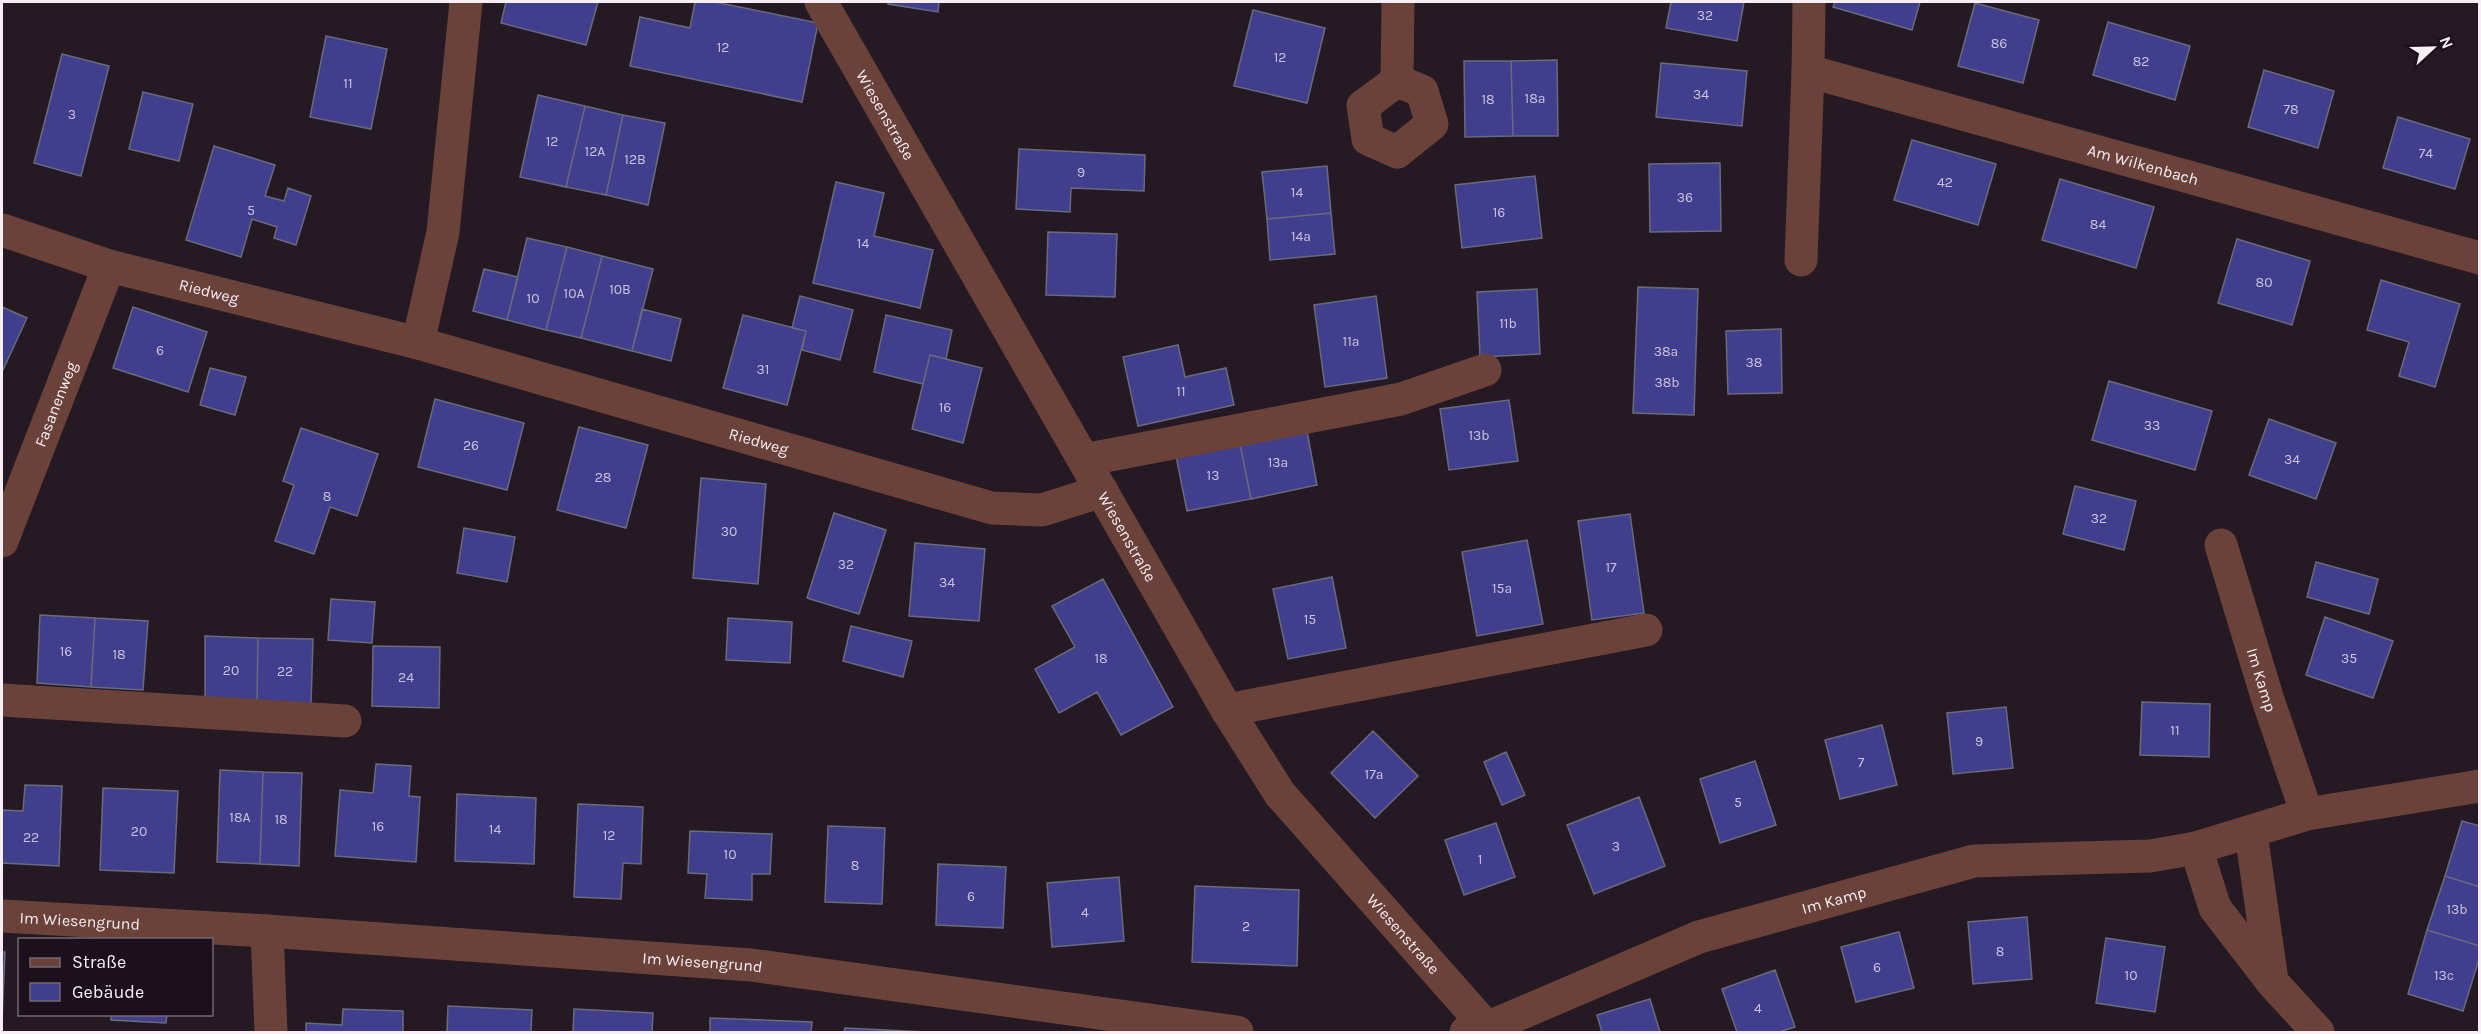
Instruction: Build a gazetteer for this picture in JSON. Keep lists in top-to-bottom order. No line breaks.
{"streets":{"street":["Wiesenstraße","Am Wilkenbach","Riedweg","Fasanenweg","Im Kamp","Im Wiesengrund"]},"crossings":[["Wiesenstraße","Riedweg"],["Wiesenstraße","Im Kamp"],["Riedweg","Fasanenweg"]],"house_numbers":["32","86","12","12","82","11","34","18a","18","78","3","12","12A","74","12B","9","42","14","36","5","16","84","14a","14","80","10B","10A","10","11b","11a","6","38a","38","31","38b","11","16","33","13b","26","34","13a","13","28","8","32","30","32","17","34","15a","15","16","18","18","35","20","22","24","11","9","7","17a","5","18A","18","16","14","20","12","22","3","10","1","8","6","13b","4","2","8","6","10","13c","4"],"legend":["Straße","Gebäude"],"north":"right"}
